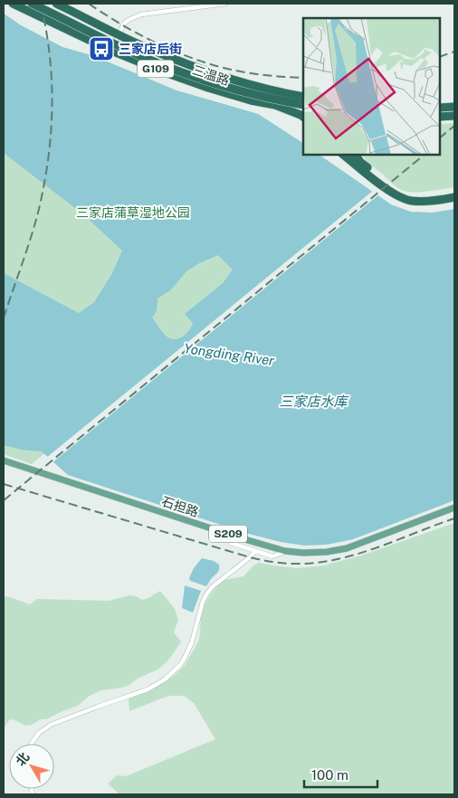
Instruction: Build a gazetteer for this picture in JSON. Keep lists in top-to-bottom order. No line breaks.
{"streets":{"highway":["G109","三温路"],"main road":["石担路","S209"]},"water":["Yongding River","三家店水库"],"parks":["三家店蒲草湿地公园"],"places":{"bus stop":["三家店后街"]},"scale_bar":"100 m","north":"top left"}
